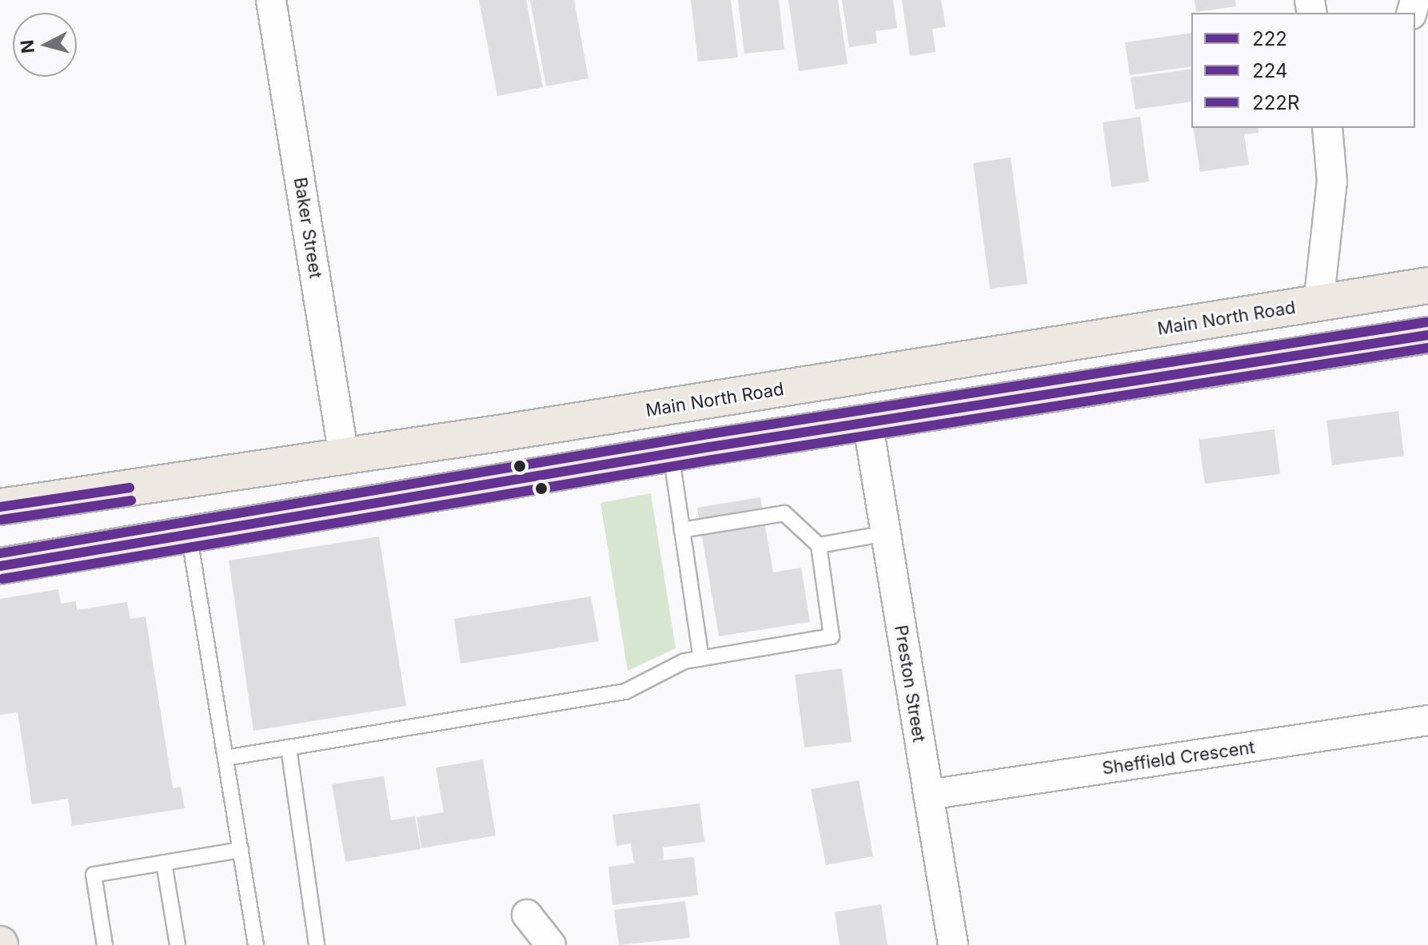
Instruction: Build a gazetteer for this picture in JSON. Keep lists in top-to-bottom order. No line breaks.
{"streets":{"highway":["Main North Road"],"street":["Baker Street","Preston Street","Sheffield Crescent"]},"crossings":[["Baker Street","Main North Road"],["Preston Street","Sheffield Crescent"]],"lines":["transit line 222R","transit line 222","transit line 224"],"legend":["222","224","222R"],"north":"left"}
